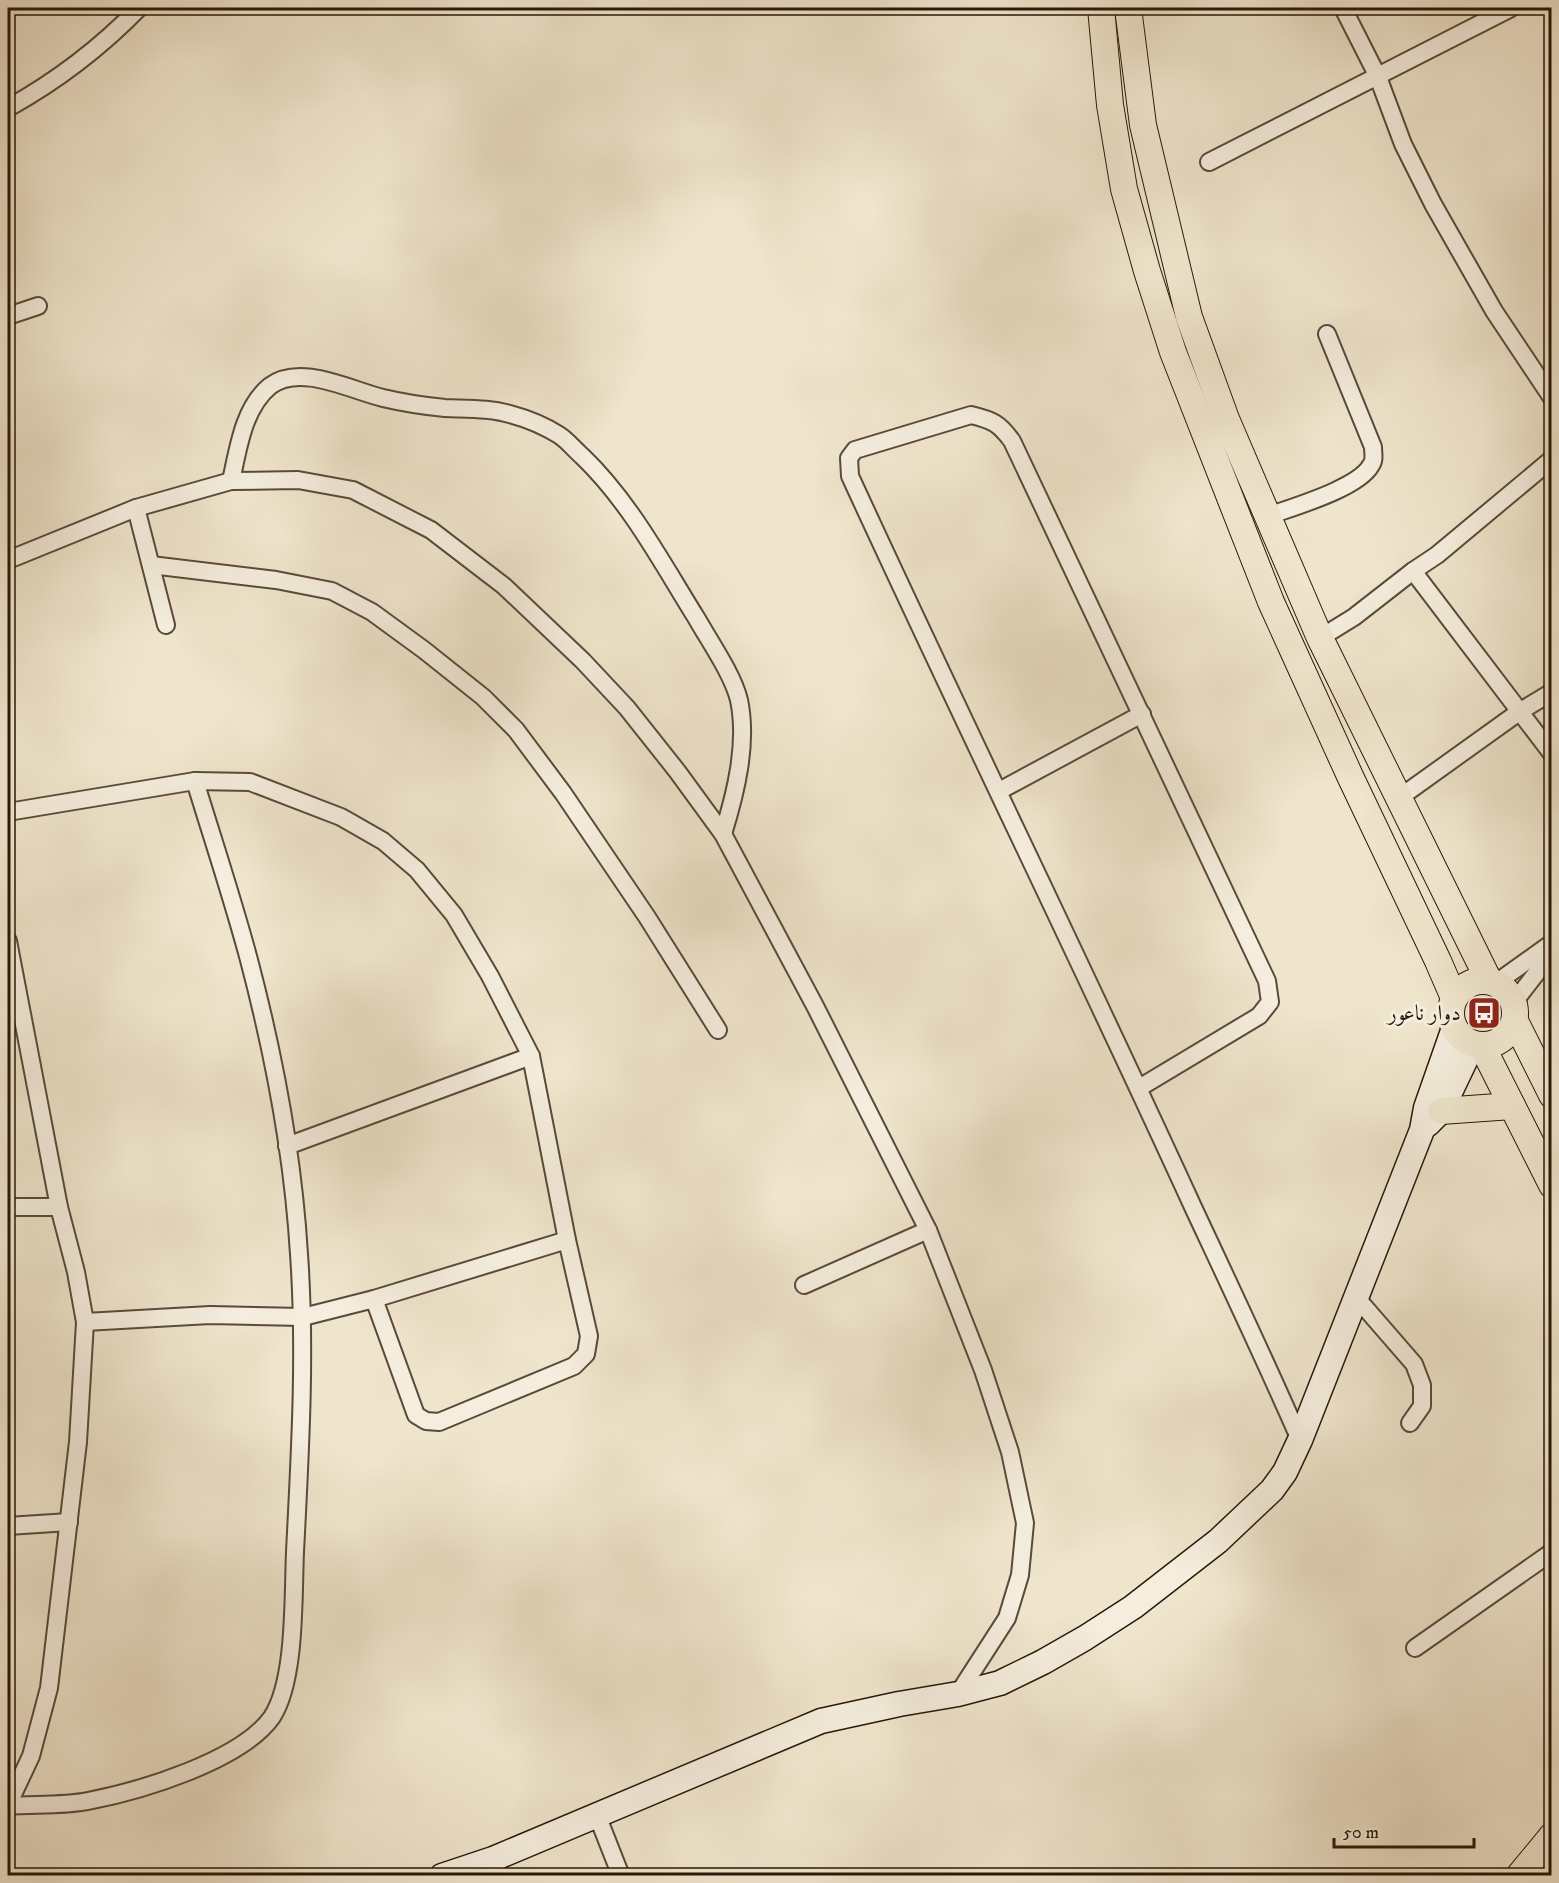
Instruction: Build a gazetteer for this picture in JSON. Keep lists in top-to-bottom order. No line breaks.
{"places":{"bus stop":["دوار ناعور"]},"scale_bar":"50 m"}
